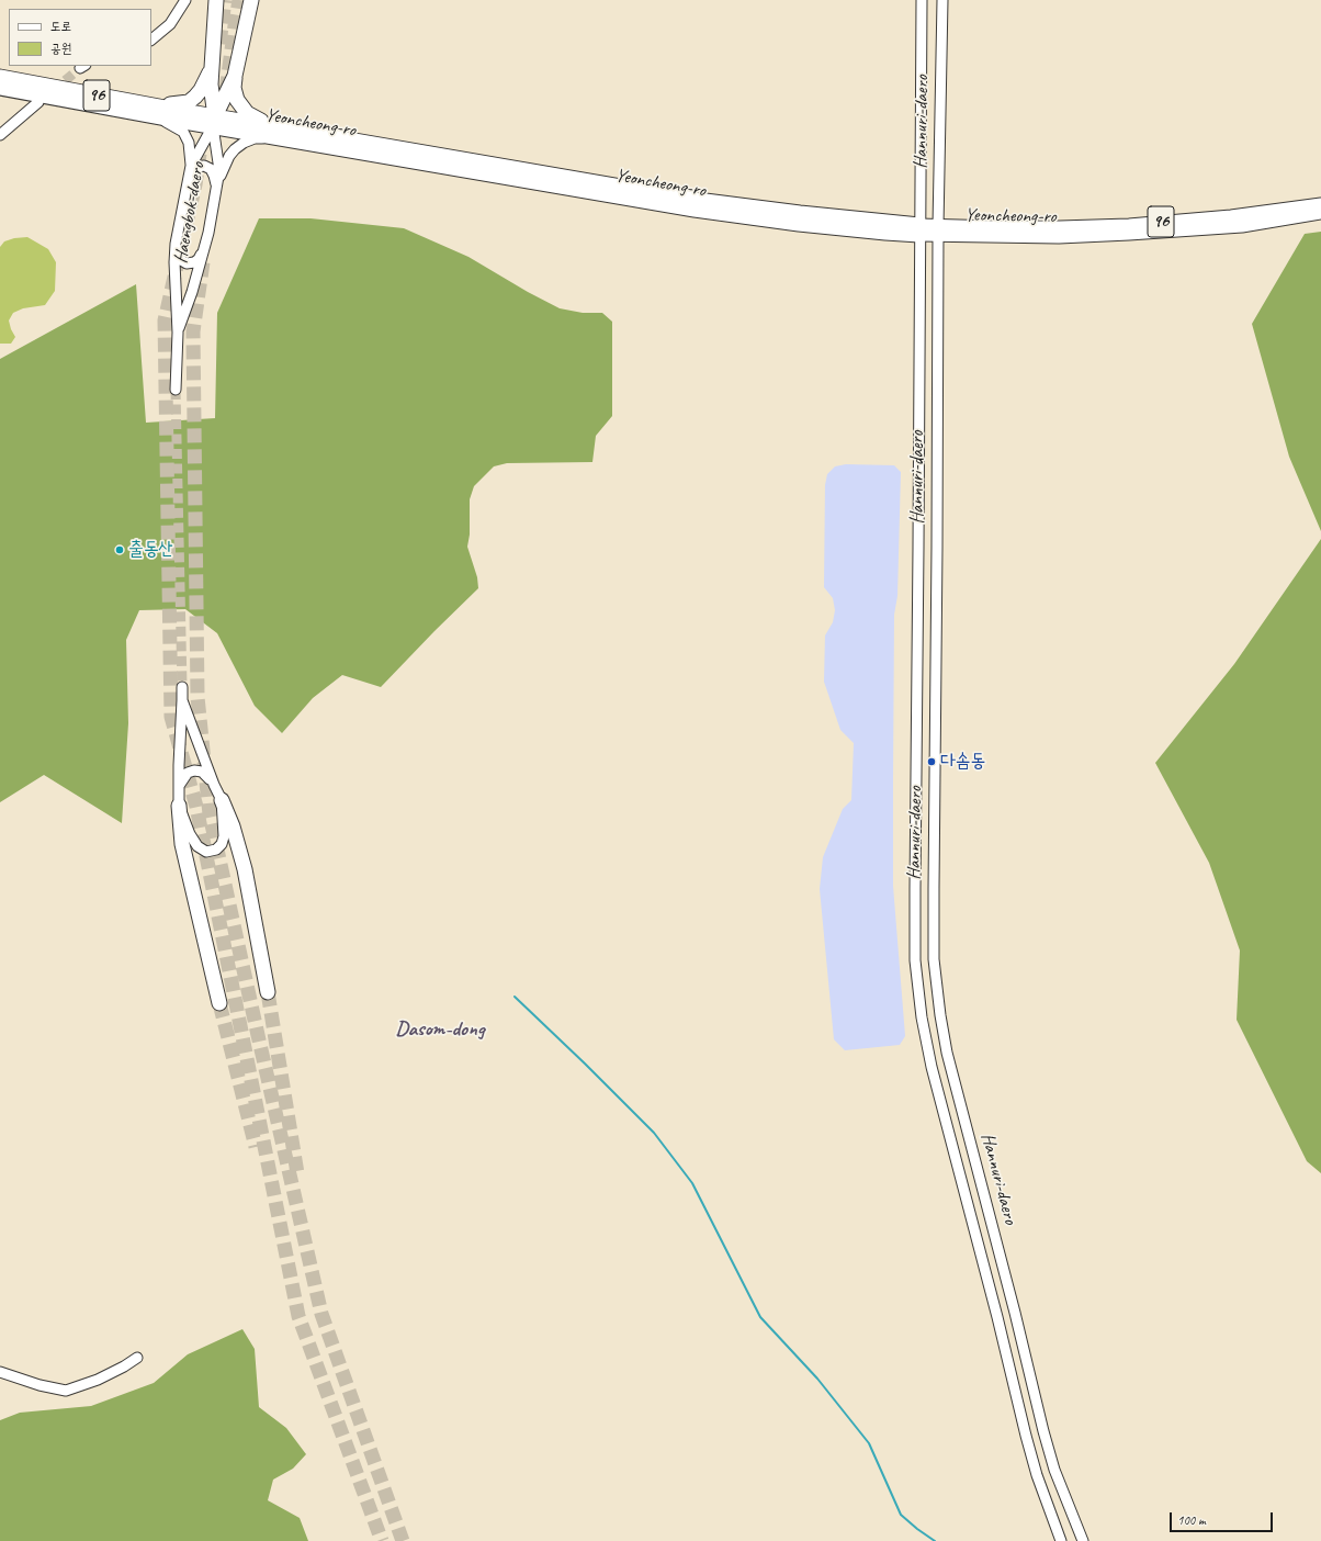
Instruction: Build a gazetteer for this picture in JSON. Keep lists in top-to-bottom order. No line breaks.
{"streets":{"highway":["96","Yeoncheong-ro"],"street":["Hannuri-daero","Haengbok-daero"]},"crossings":[["Hannuri-daero","Yeoncheong-ro"],["Yeoncheong-ro","Haengbok-daero"]],"districts":["Dasom-dong"],"places":["출동산","다솜동"],"legend":["도로","공원"],"scale_bar":"100 m"}
